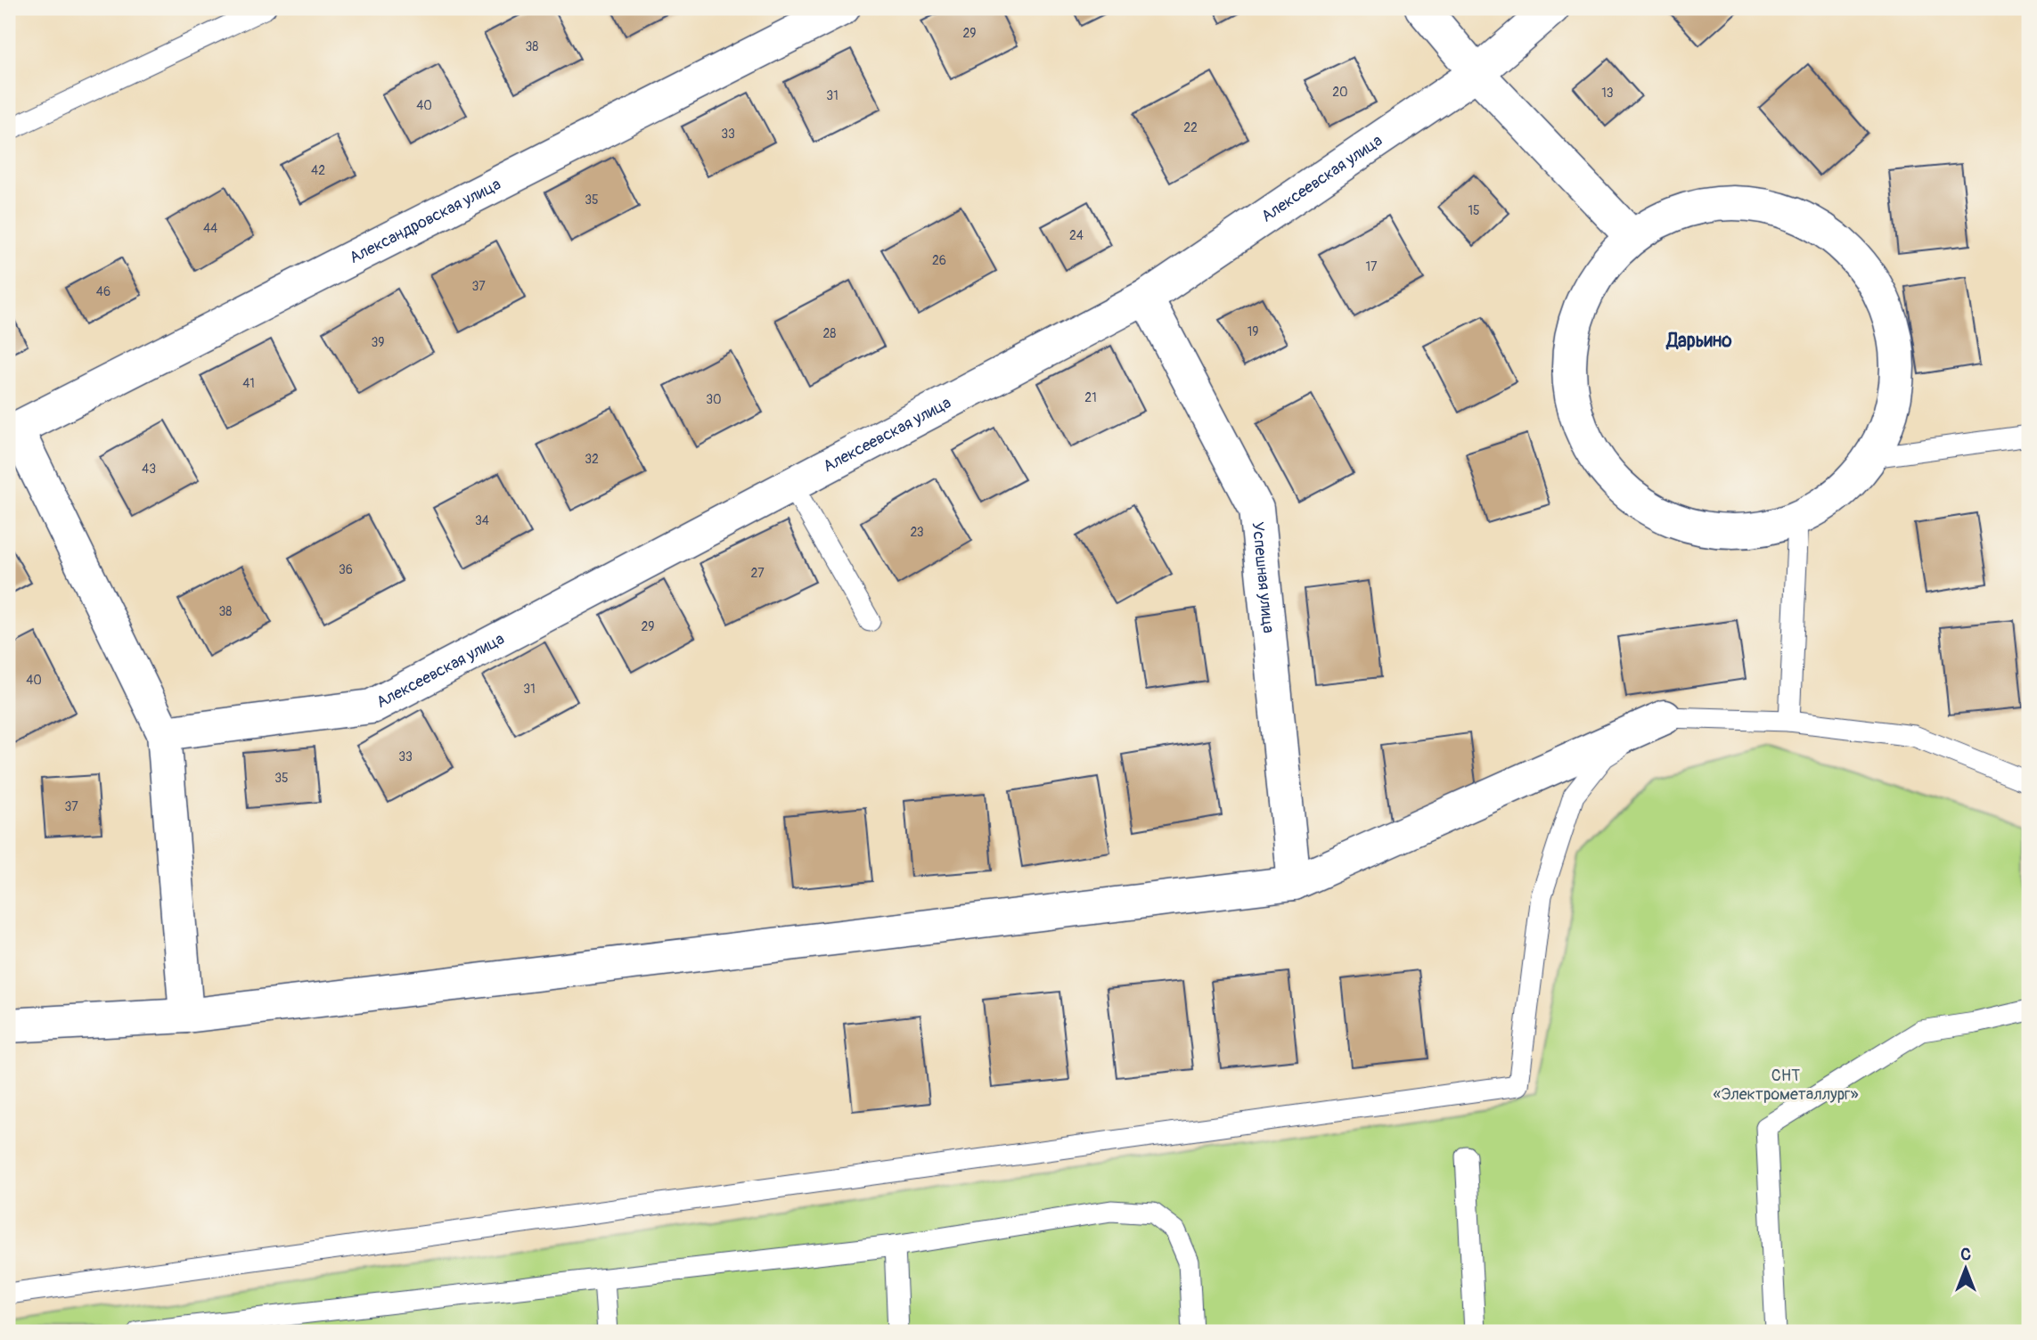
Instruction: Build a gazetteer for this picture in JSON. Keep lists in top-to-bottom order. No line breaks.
{"streets":{"street":["Алексеевская улица","Александровская улица","Успешная улица"]},"crossings":[["Алексеевская улица","Успешная улица"]],"districts":["Дарьино"],"parks":["СНТ «Электрометаллург»"],"house_numbers":["29","38","20","13","31","40","22","33","42","35","15","44","24","26","17","37","46","19","28","39","41","21","30","32","43","34","23","36","27","38","29","40","31","33","35","37"],"north":"top"}
